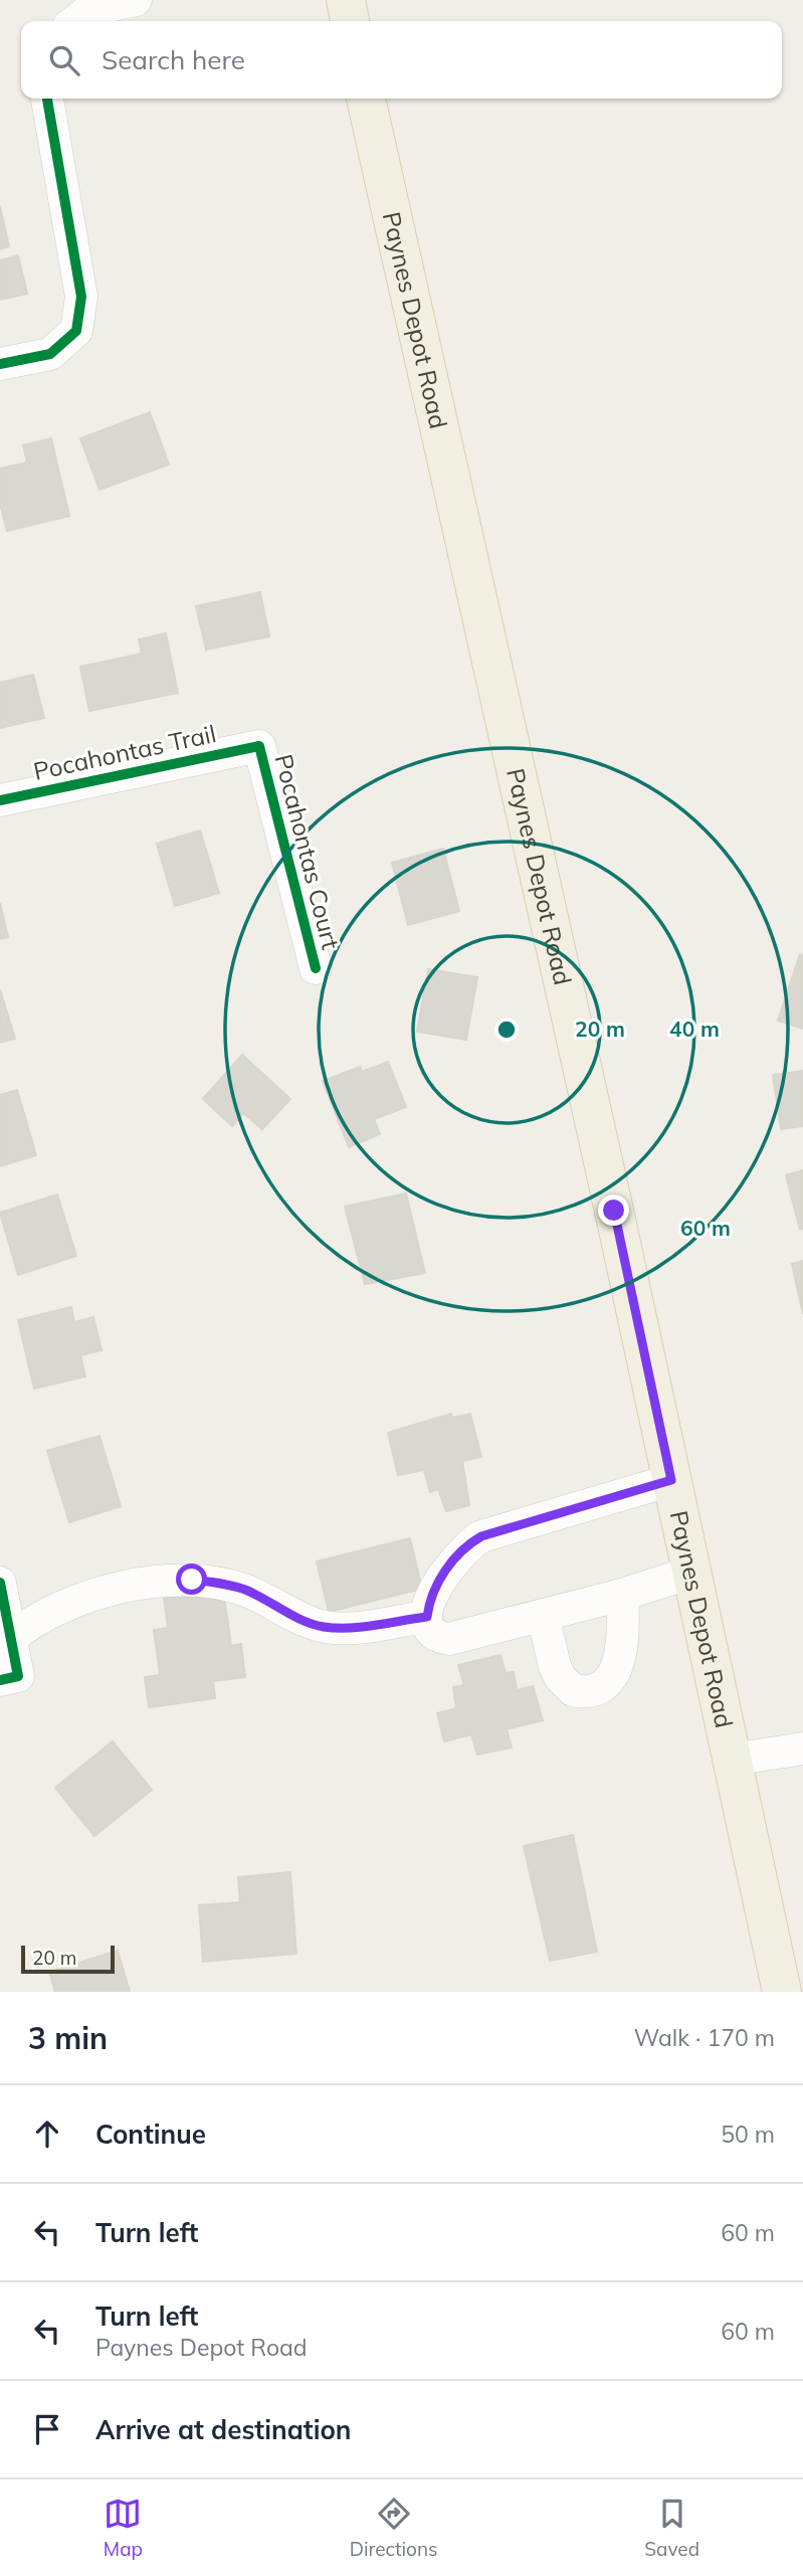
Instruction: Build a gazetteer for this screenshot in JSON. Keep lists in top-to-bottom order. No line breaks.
{"streets":{"main road":["Paynes Depot Road"],"street":["Pocahontas Trail","Pocahontas Court"]},"crossings":[["Pocahontas Trail","Pocahontas Court"]],"scale_bar":"20 m","page":{"search":"Search here","scale":"20 m","heading":["3 min","Walk · 170 m"],"list":[["Continue","50 m"],["Turn left","60 m"],["Turn left","Paynes Depot Road","60 m"],"Arrive at destination"],"nav":["Map","Directions","Saved"]},"rings":["20 m","40 m","60 m"]}
